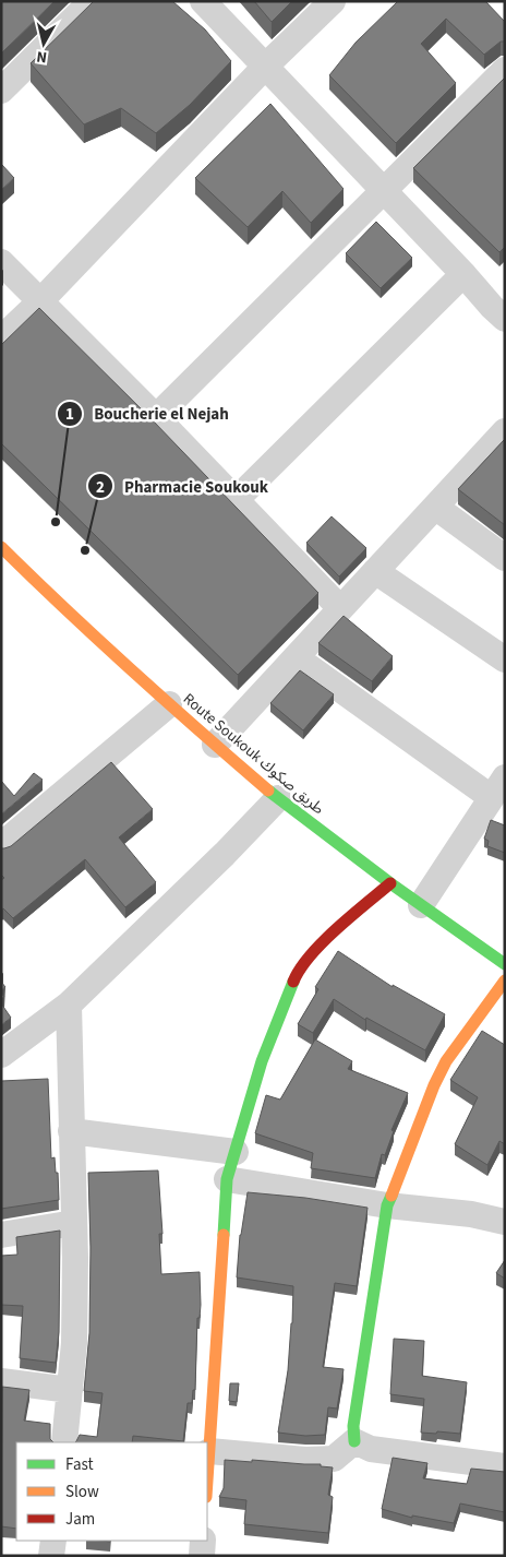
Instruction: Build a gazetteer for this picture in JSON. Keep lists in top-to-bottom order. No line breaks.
{"streets":{"street":["Route Soukouk طريق صكوك"]},"places":["Boucherie el Nejah","Pharmacie Soukouk"],"legend":["Fast","Slow","Jam"],"north":"bottom"}
